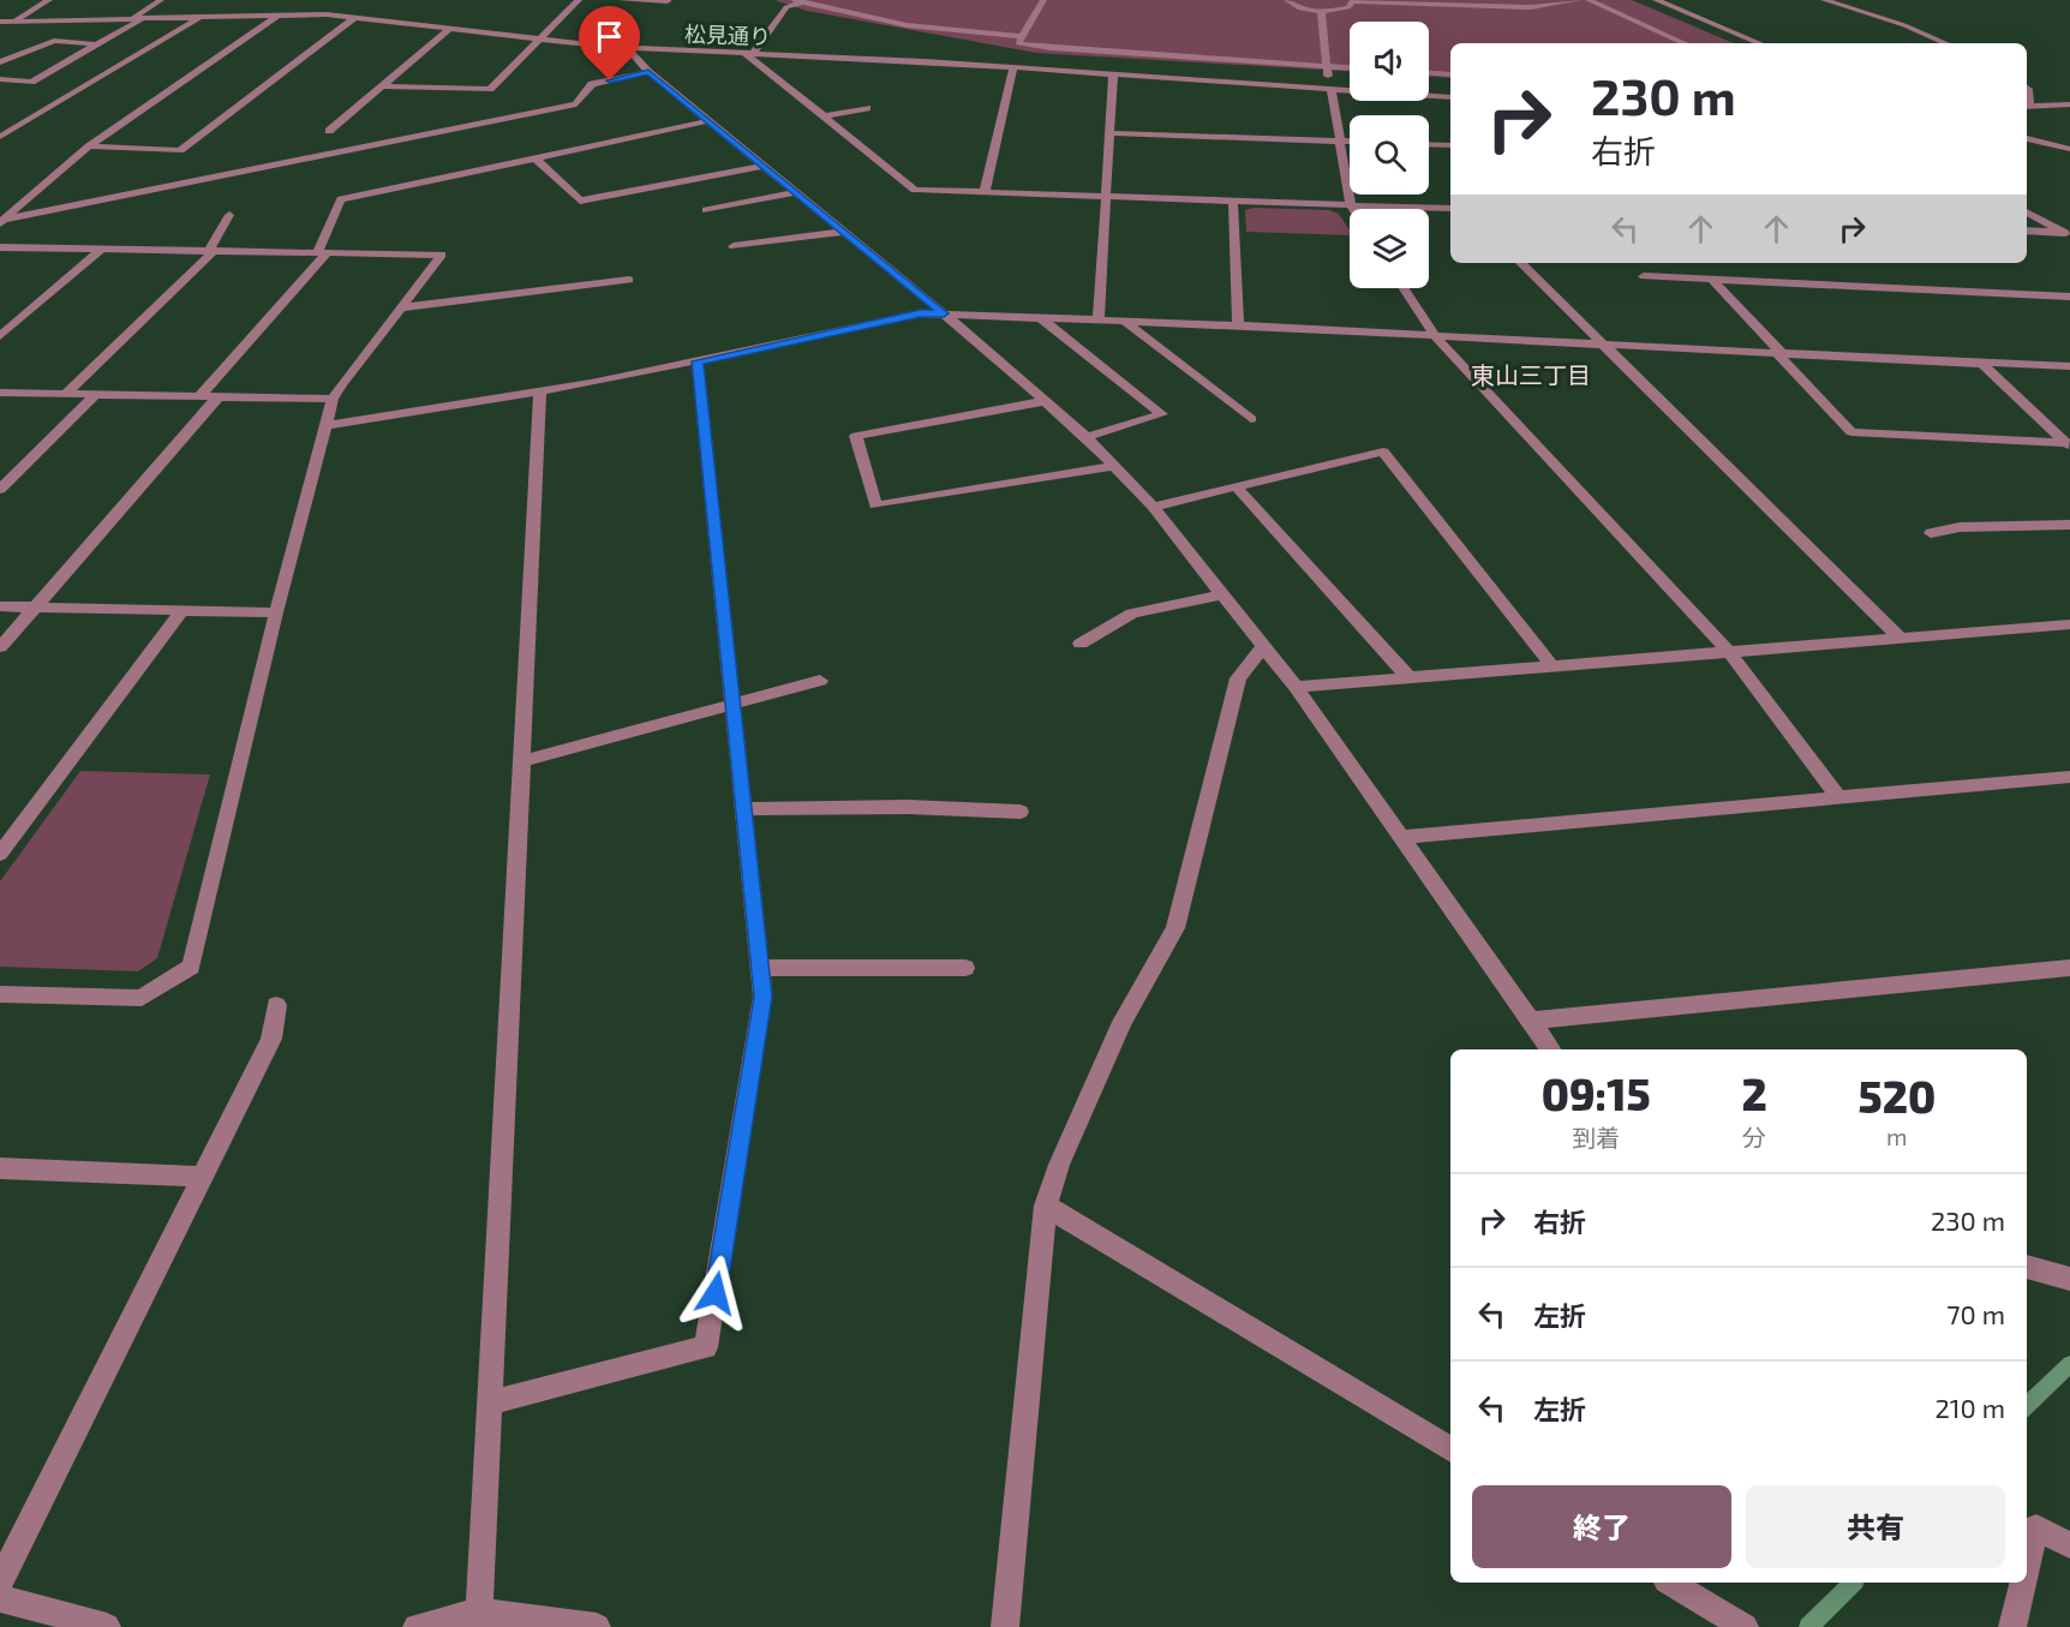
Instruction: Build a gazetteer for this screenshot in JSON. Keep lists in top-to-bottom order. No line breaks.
{"streets":{"street":["松見通り"]},"districts":["東山三丁目"],"page":{"turn":["230 m","右折"],"eta":["09:15","到着","2","分","520","m"],"list":[{"name":"右折","value":"230 m"},{"name":"左折","value":"70 m"},{"name":"左折","value":"210 m"}],"buttons":["終了","共有"]}}
